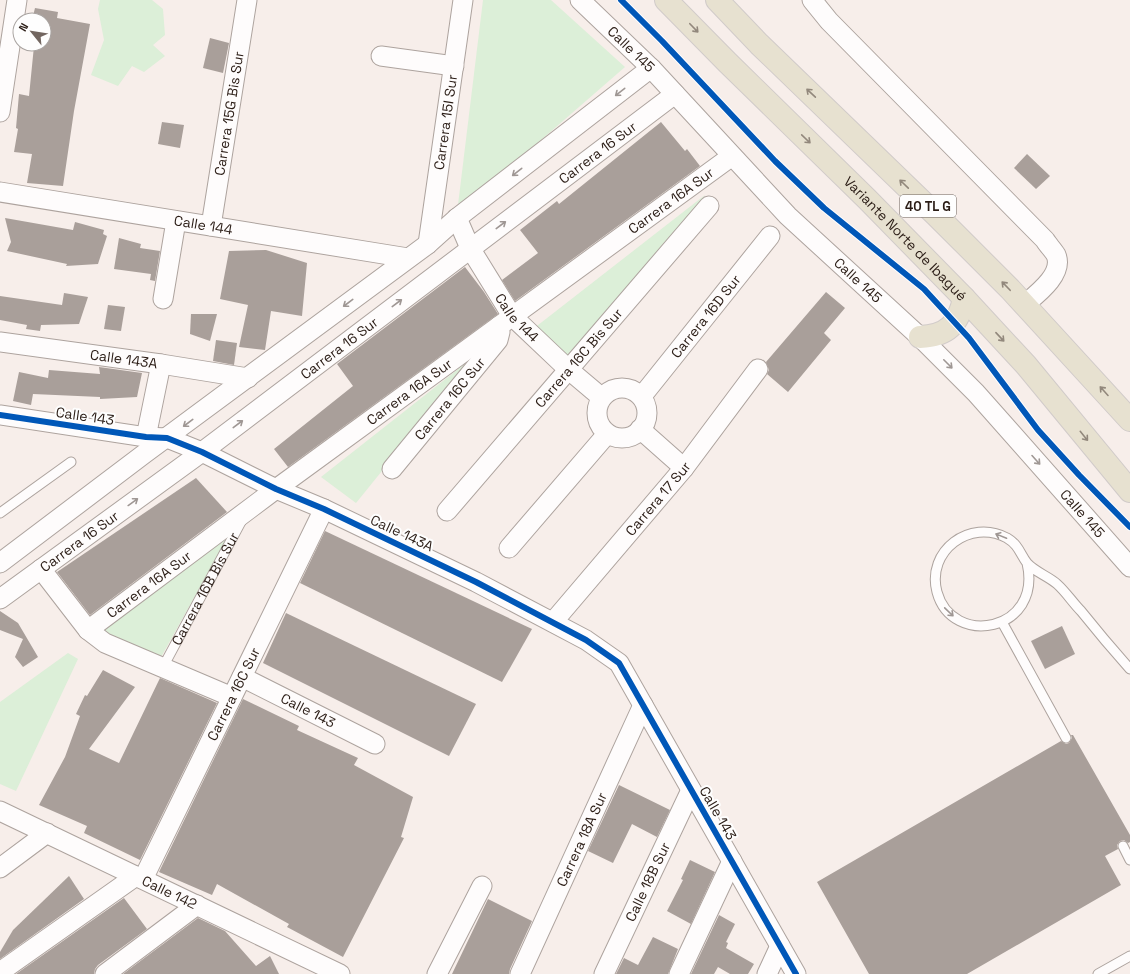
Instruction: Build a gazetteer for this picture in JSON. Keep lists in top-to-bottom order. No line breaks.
{"streets":{"highway":["40 TL G","Variante Norte de Ibagué"],"street":["Calle 145","Carrera 15G Bis Sur","Carrera 15I Sur","Carrera 16 Sur","Carrera 16A Sur","Calle 144","Carrera 16D Sur","Carrera 16C Bis Sur","Calle 143A","Carrera 16C Sur","Calle 143","Carrera 17 Sur","Carrera 18A Sur","Calle 18B Sur","Calle 142"],"lane":["Carrera 16B Bis Sur"]},"crossings":[["Calle 145","Carrera 16 Sur"],["Calle 145","Carrera 16A Sur"],["Carrera 15G Bis Sur","Calle 144"],["Carrera 15I Sur","Carrera 16 Sur"],["Carrera 16 Sur","Calle 144"],["Carrera 16 Sur","Calle 143A"],["Carrera 16 Sur","Calle 143"],["Carrera 16A Sur","Calle 144"],["Carrera 16A Sur","Calle 143A"],["Carrera 16A Sur","Carrera 16C Sur"],["Carrera 16A Sur","Carrera 16B Bis Sur"],["Calle 144","Carrera 16D Sur"],["Calle 144","Carrera 16C Bis Sur"],["Calle 144","Carrera 16C Sur"],["Calle 143A","Carrera 16C Sur"],["Calle 143A","Calle 143"],["Calle 143A","Carrera 17 Sur"],["Carrera 16C Sur","Calle 143"],["Carrera 16C Sur","Calle 142"],["Calle 143","Carrera 18A Sur"],["Calle 143","Calle 18B Sur"]],"one_way":["Calle 145"],"north":"top left"}
